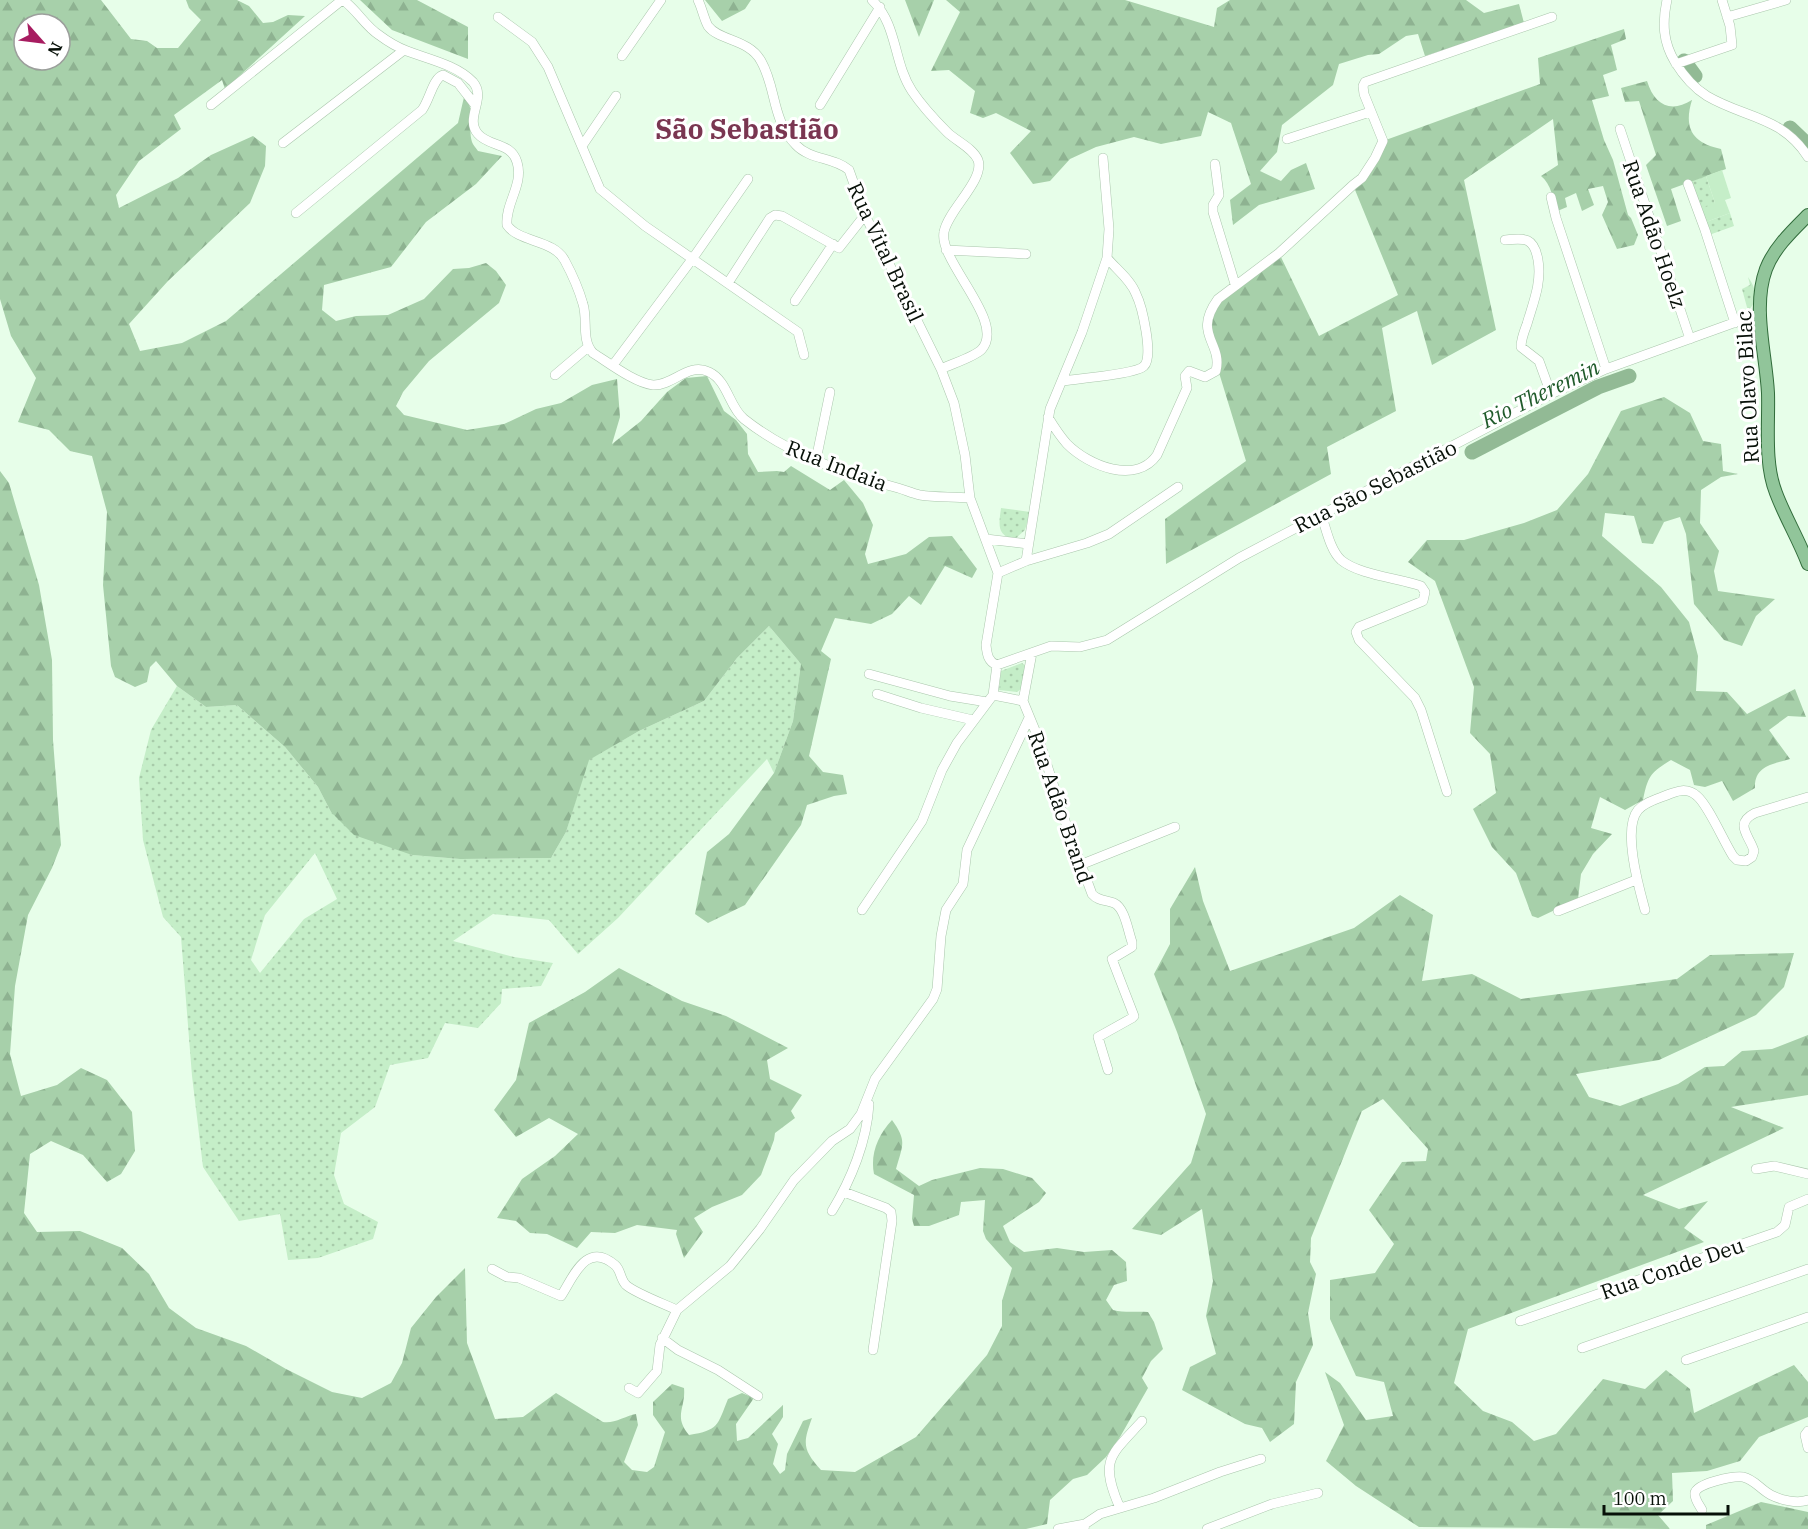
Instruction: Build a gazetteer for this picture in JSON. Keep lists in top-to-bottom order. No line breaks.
{"streets":{"main road":["Rua Olavo Bilac"],"street":["Rua Adão Hoelz","Rua Vital Brasil","Rua Indaia","Rua São Sebastião","Rua Adão Brand","Rua Conde Deu"]},"crossings":[["Rua Adão Hoelz","Rua São Sebastião"],["Rua Vital Brasil","Rua Indaia"],["Rua Olavo Bilac","Rua São Sebastião"]],"districts":["São Sebastião"],"water":["Rio Theremin"],"scale_bar":"100 m","north":"bottom right"}
